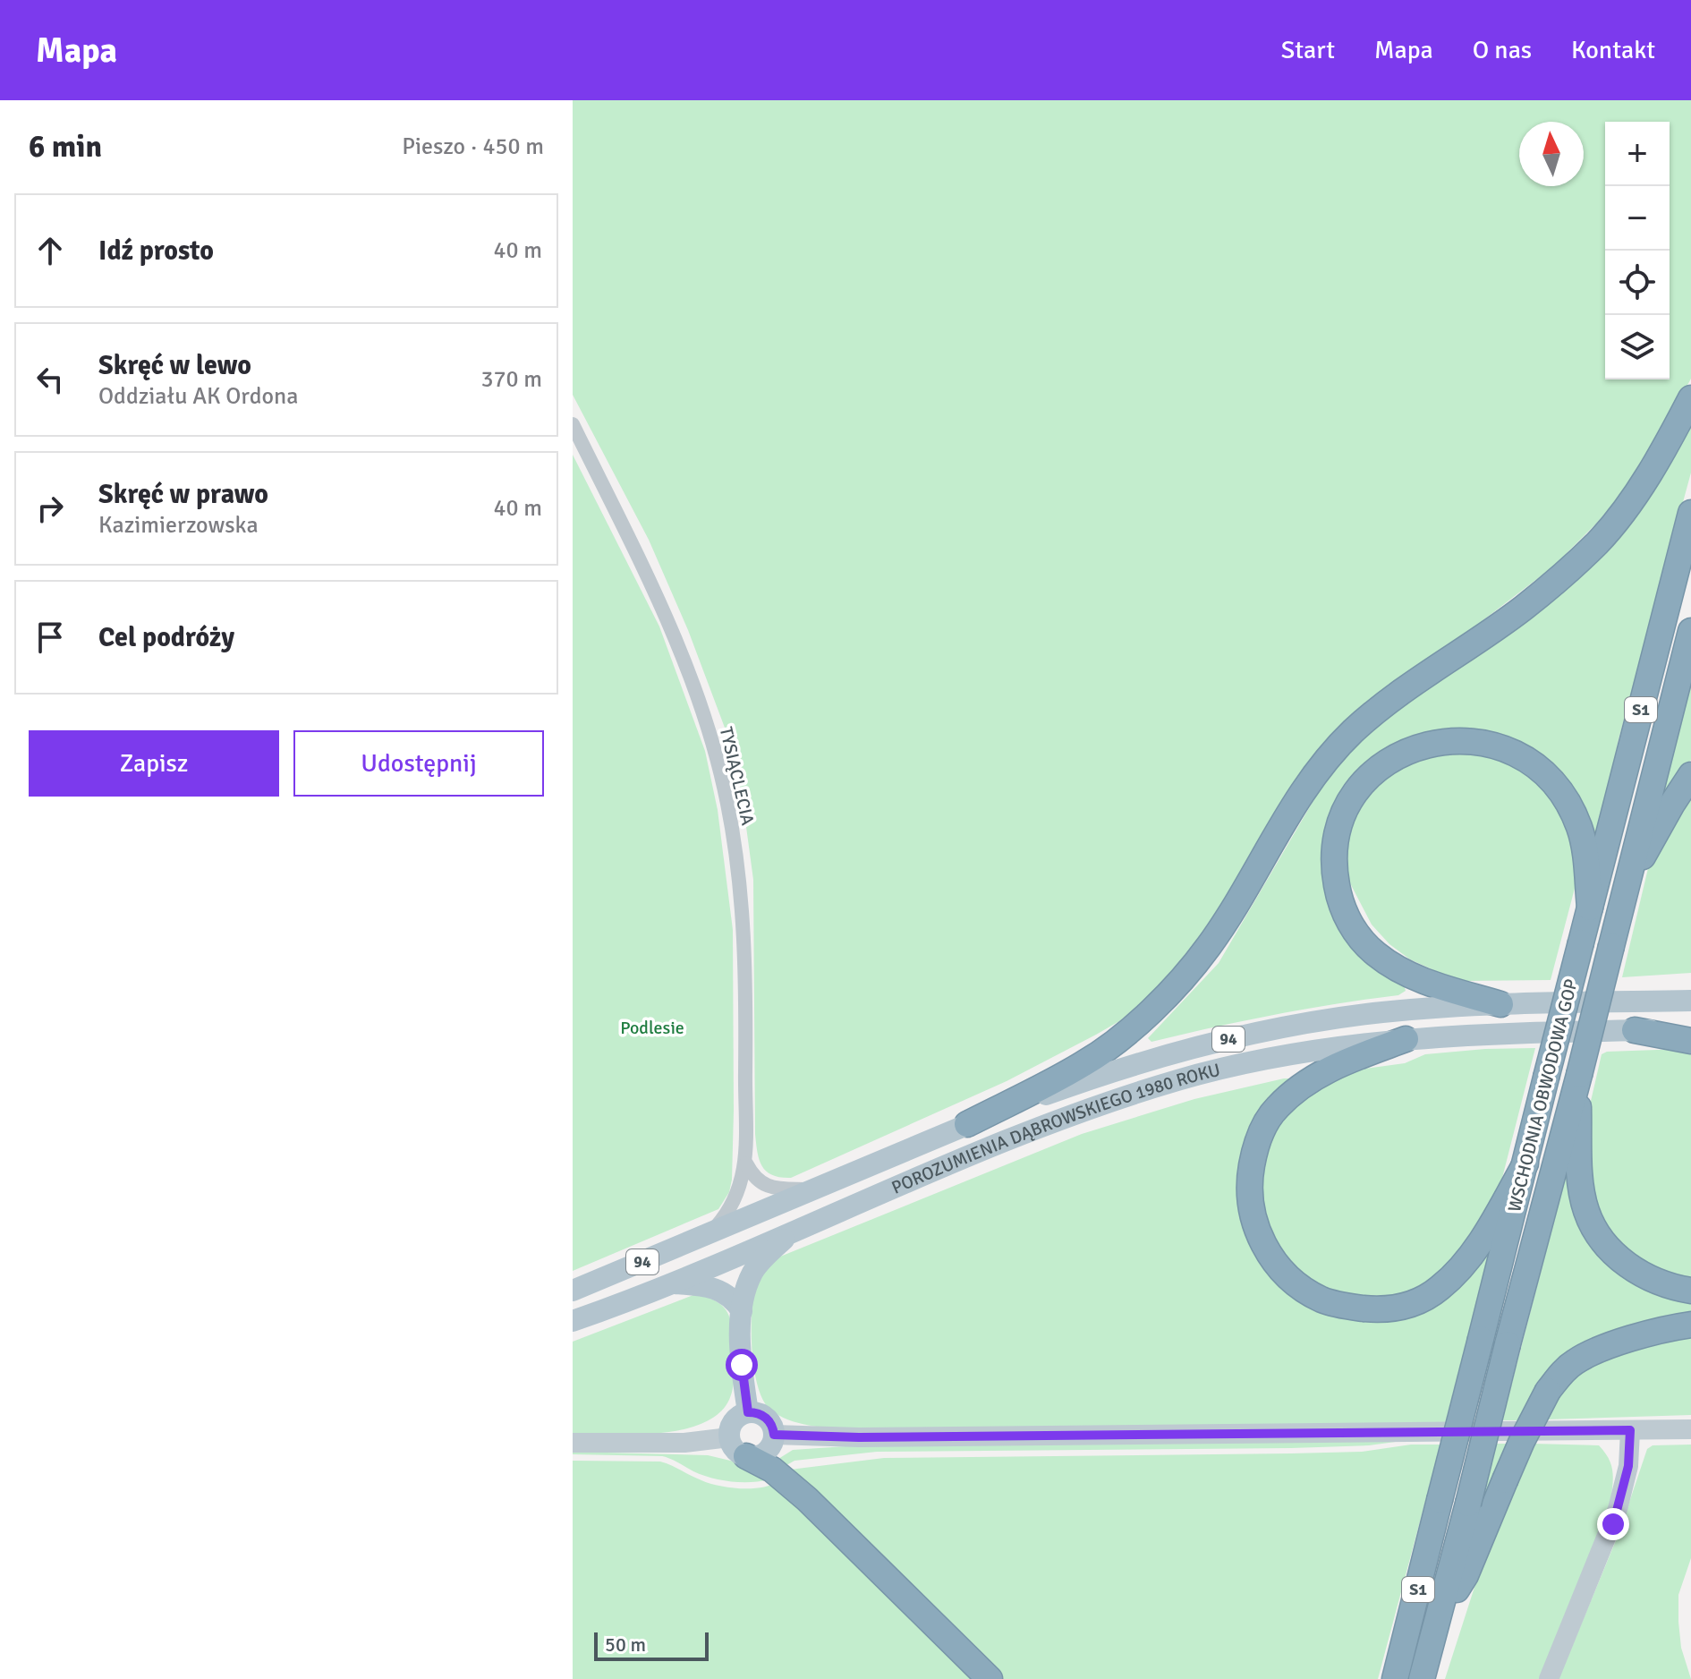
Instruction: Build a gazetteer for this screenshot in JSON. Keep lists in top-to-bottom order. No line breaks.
{"streets":{"highway":["S1","WSCHODNIA OBWODOWA GOP"],"main road":["94","POROZUMIENIA DĄBROWSKIEGO 1980 ROKU"],"street":["TYSIĄCLECIA"]},"crossings":[["TYSIĄCLECIA","POROZUMIENIA DĄBROWSKIEGO 1980 ROKU"]],"parks":["Podlesie"],"scale_bar":"50 m","north":"top","page":{"header":"Mapa","nav":["Start","Mapa","O nas","Kontakt"],"heading":["6 min","Pieszo · 450 m"],"map_buttons":["+","−"],"list":[["Idź prosto","40 m"],["Skręć w lewo","Oddziału AK Ordona","370 m"],["Skręć w prawo","Kazimierzowska","40 m"],"Cel podróży"],"buttons":["Zapisz","Udostępnij"],"scale":"50 m"}}
